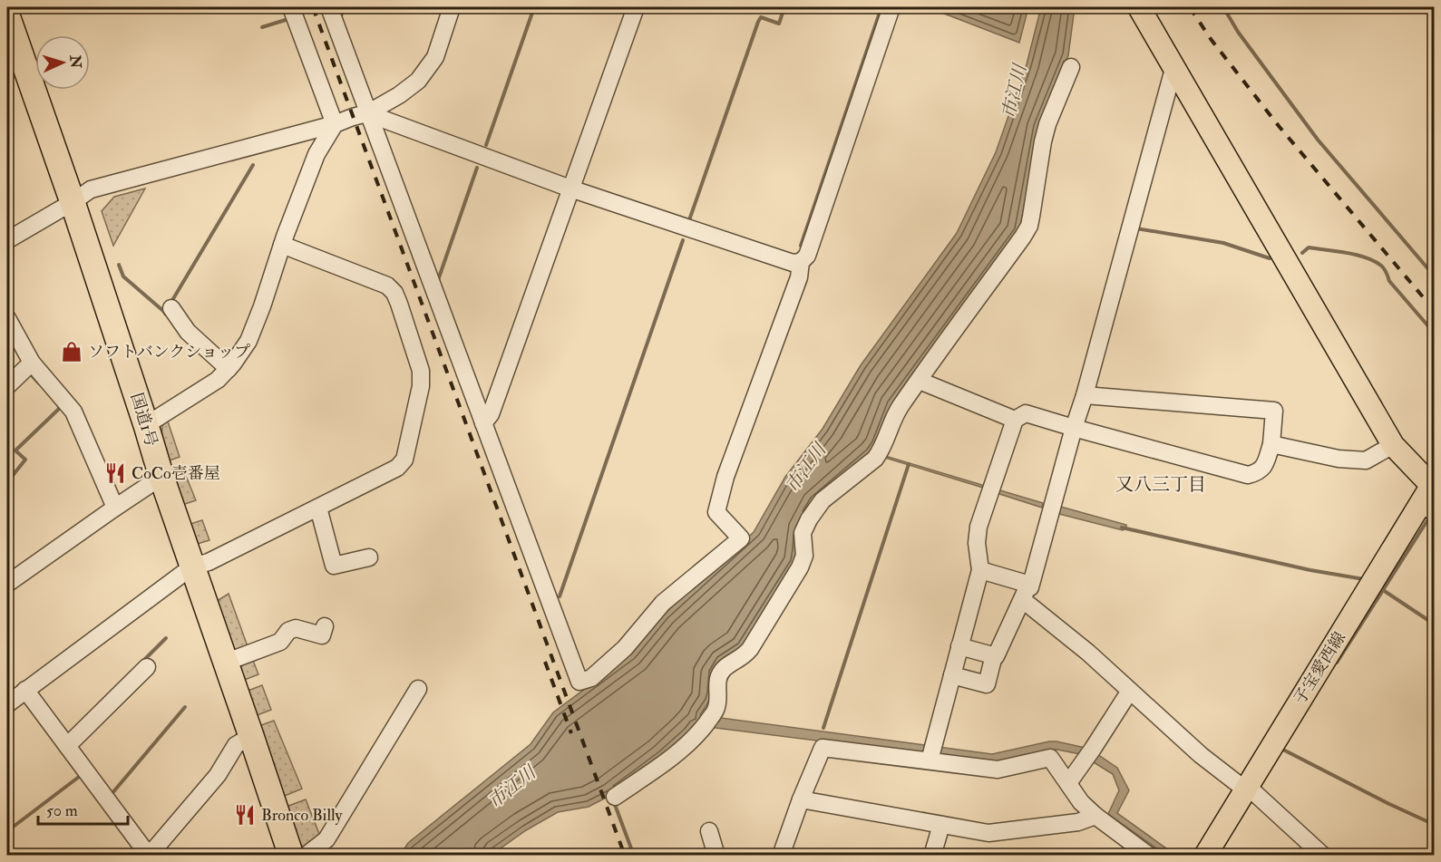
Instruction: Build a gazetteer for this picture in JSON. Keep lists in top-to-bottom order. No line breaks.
{"streets":{"highway":["国道1号"],"main road":["子宝愛西線"]},"districts":["又八三丁目"],"water":["市江川"],"places":{"shop":["ソフトバンクショップ"],"restaurant":["CoCo壱番屋","Bronco Billy"]},"scale_bar":"50 m","north":"right"}
